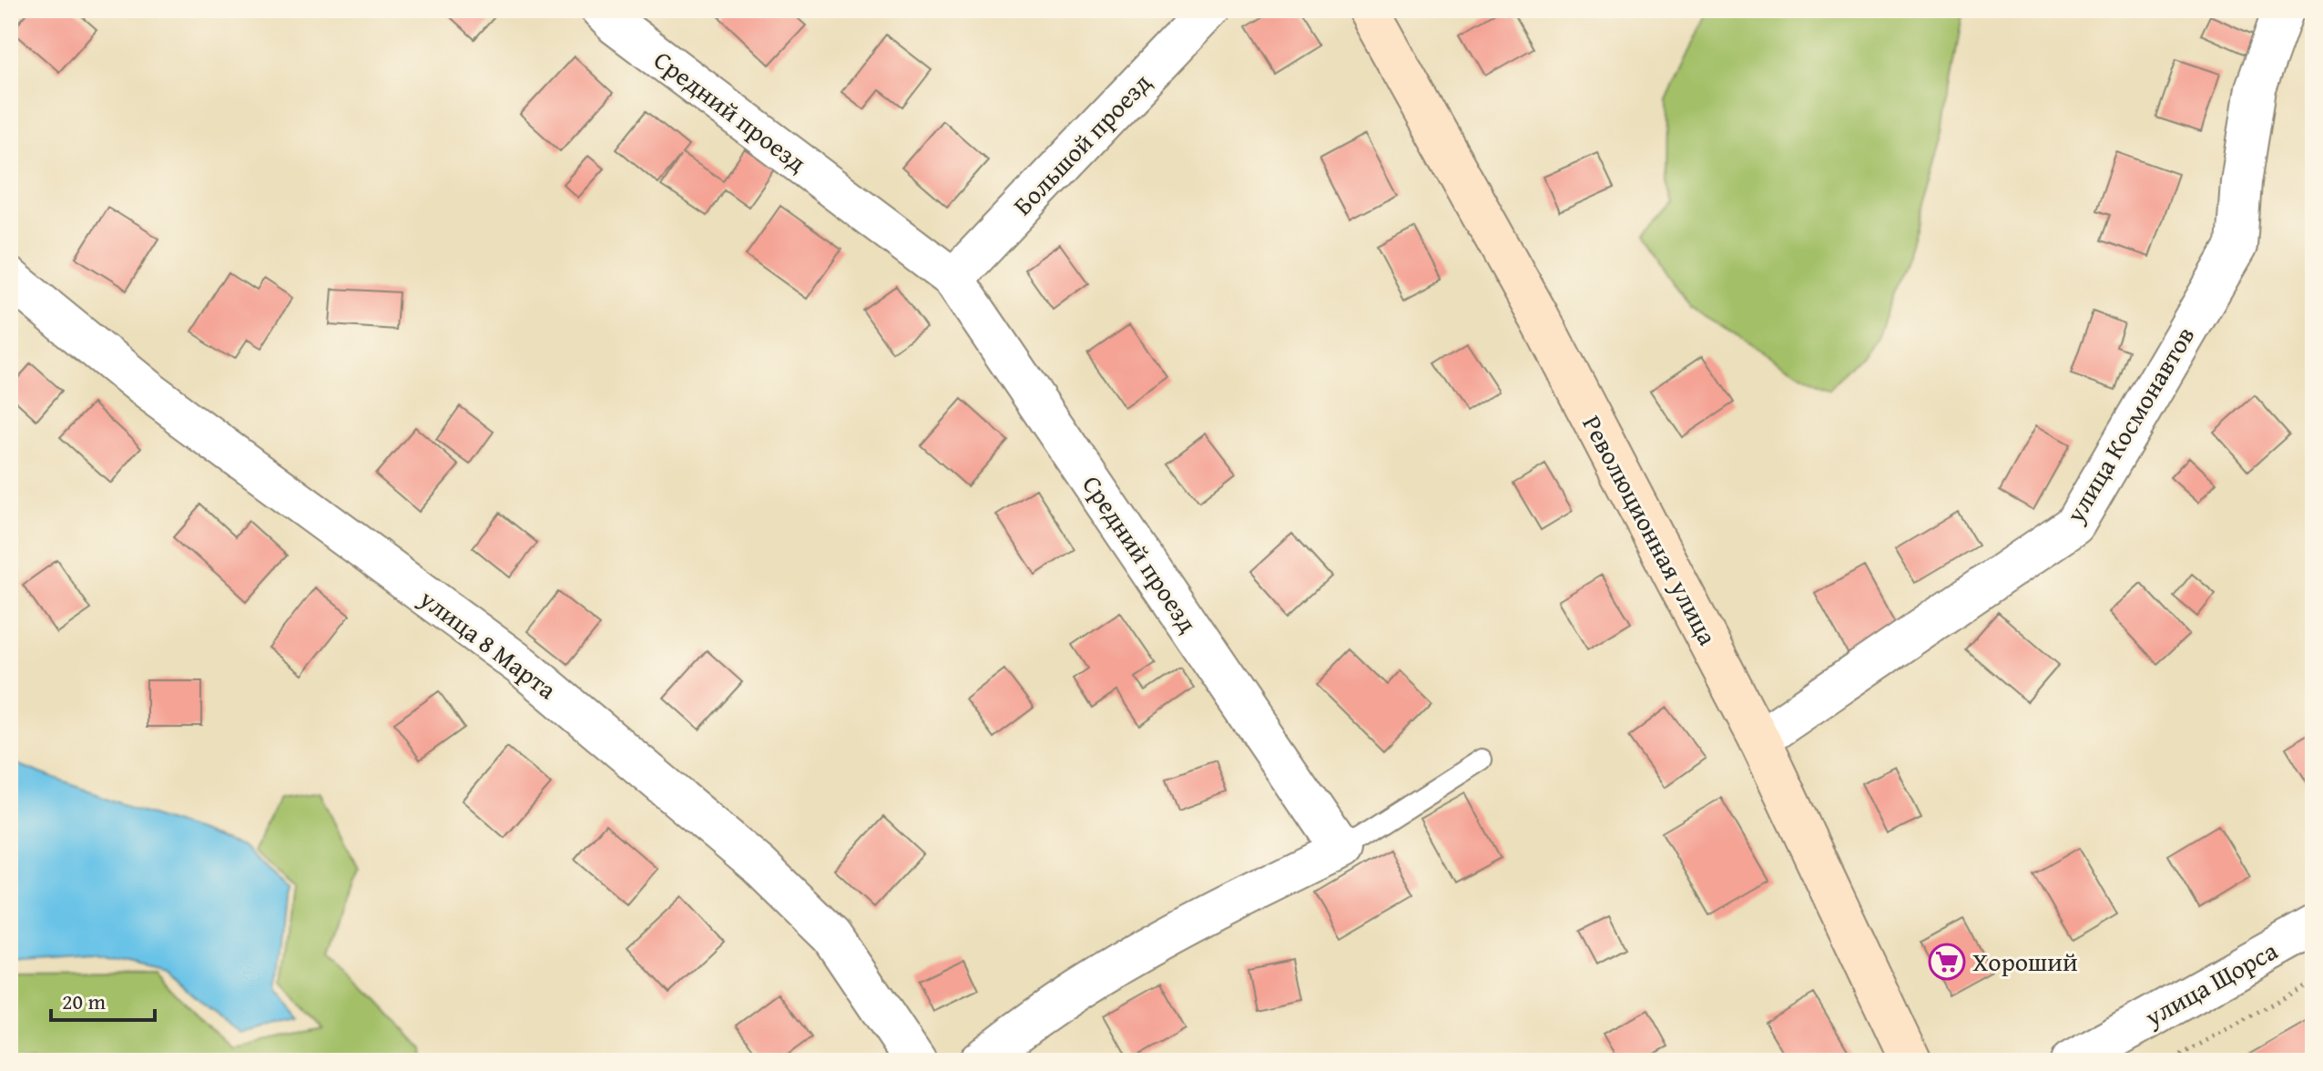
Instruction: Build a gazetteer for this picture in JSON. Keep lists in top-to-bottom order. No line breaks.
{"streets":{"main road":["Революционная улица"],"street":["Средний проезд","Большой проезд","улица Космонавтов","улица 8 Марта","улица Щорса"]},"crossings":[["Средний проезд","Большой проезд"],["улица Космонавтов","Революционная улица"]],"places":{"supermarket":["Хороший"]},"scale_bar":"20 m"}
